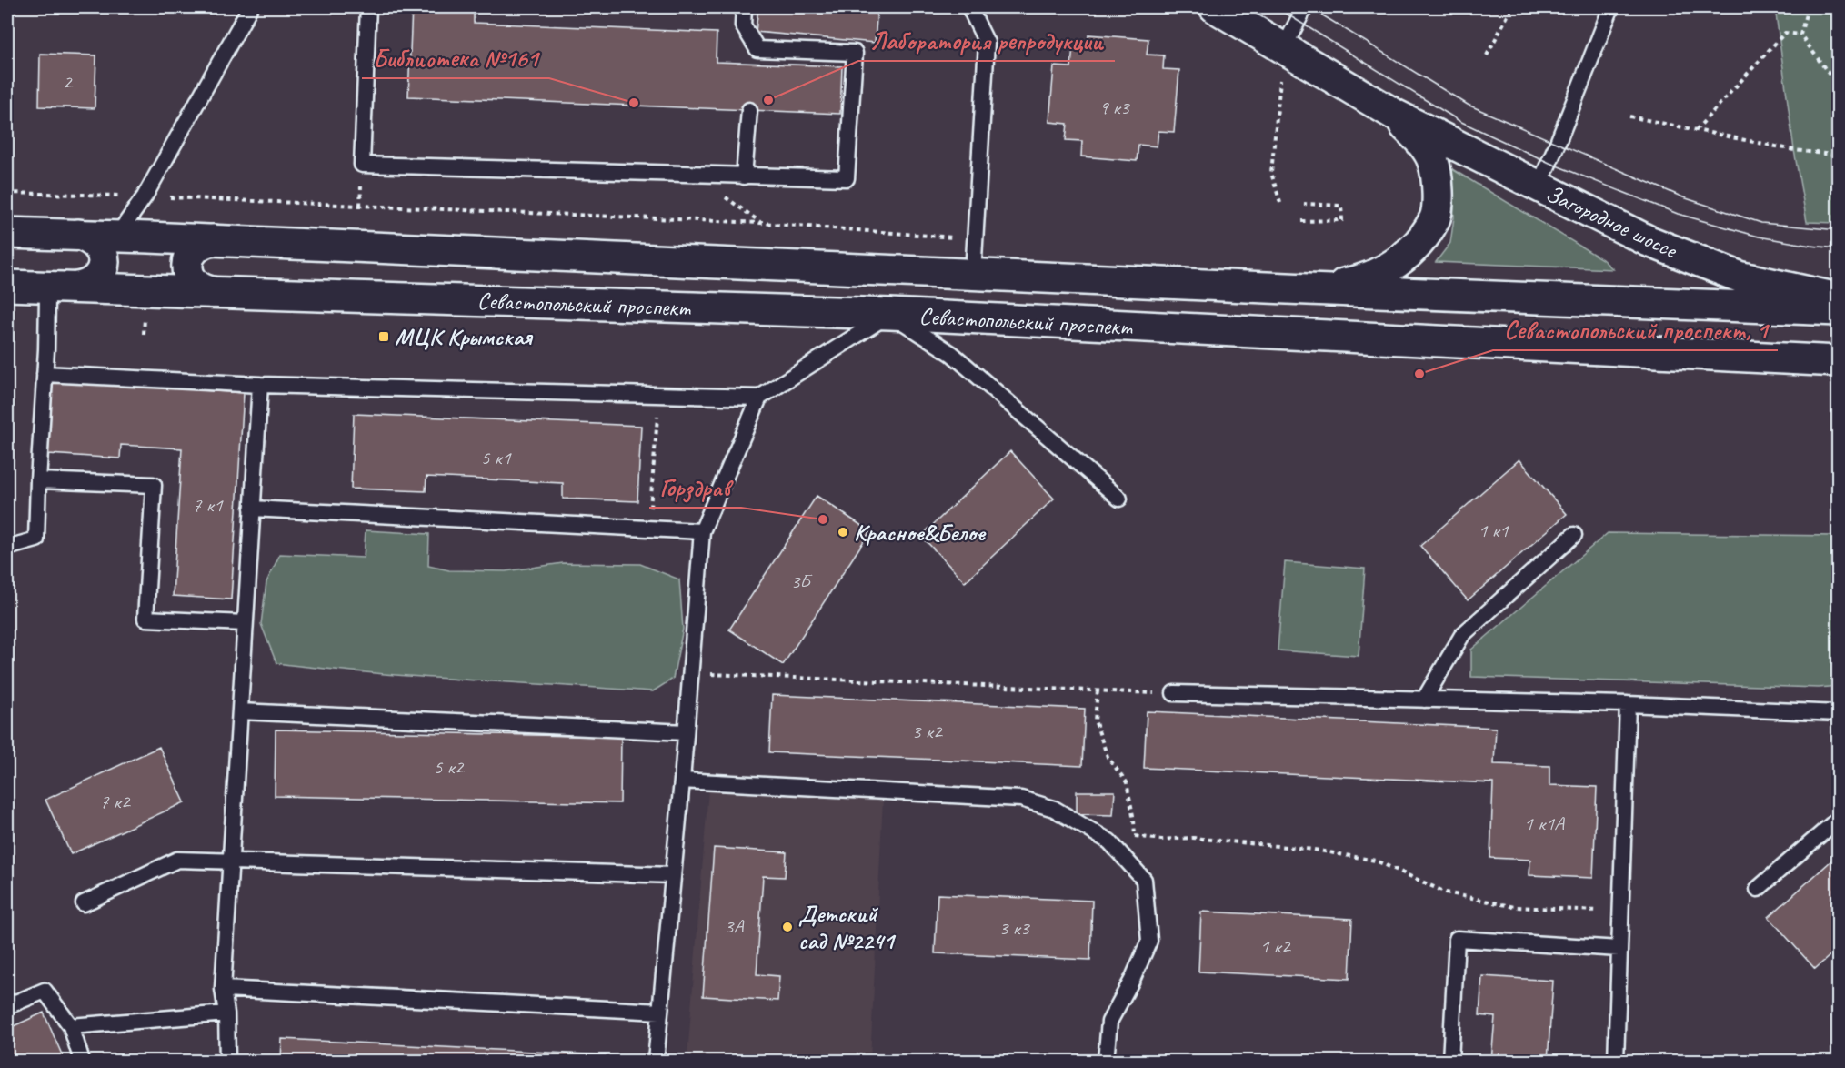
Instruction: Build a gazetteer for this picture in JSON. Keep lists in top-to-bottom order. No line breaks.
{"streets":{"main road":["Загородное шоссе","Севастопольский проспект"]},"crossings":[["Загородное шоссе","Севастопольский проспект"]],"places":{"other":["Лаборатория репродукции","Библиотека №161","Севастопольский проспект, 1","Горздрав","Красное&Белое","Детский сад №2241"],"transit":["МЦК Крымская"]},"house_numbers":["2","9 к3","5 к1","7 к1","1 к1","3Б","3 к2","5 к2","7 к2","1 к1А","3А","3 к3","1 к2"]}
